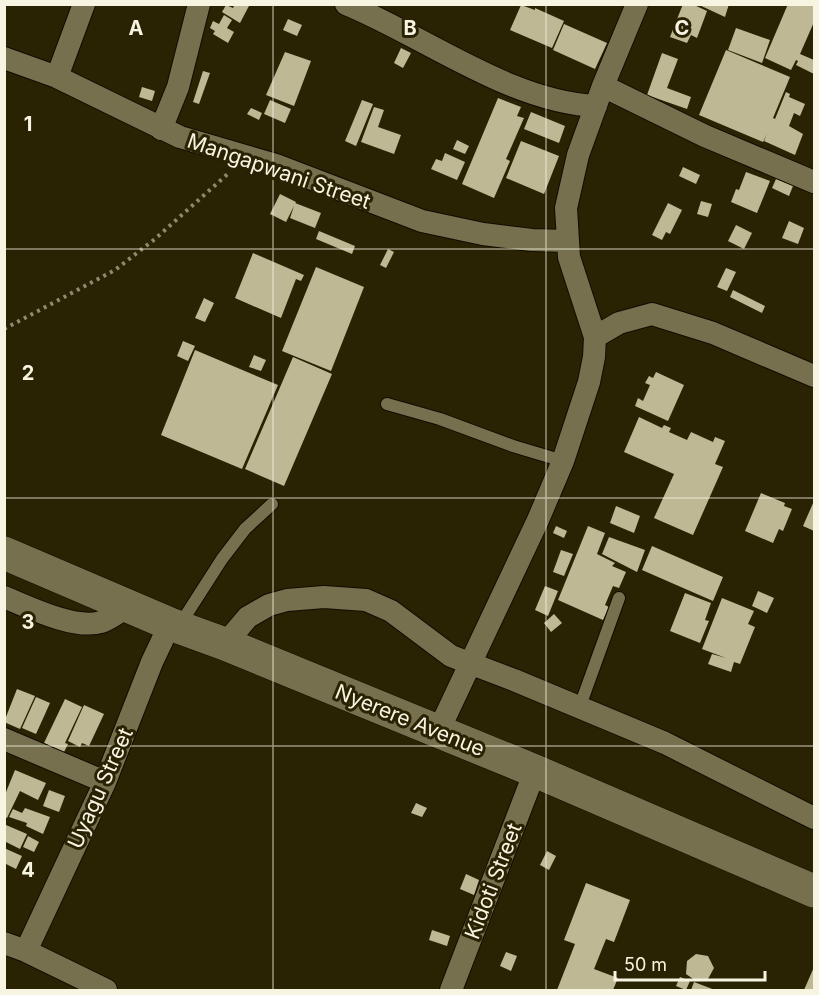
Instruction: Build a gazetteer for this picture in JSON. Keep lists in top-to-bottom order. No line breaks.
{"streets":{"street":["Mangapwani Street","Nyerere Avenue","Uyagu Street","Kidoti Street"]},"crossings":[["Nyerere Avenue","Uyagu Street"],["Nyerere Avenue","Kidoti Street"]],"scale_bar":"50 m","grid":{"columns":["A","B","C"],"rows":["1","2","3","4"]}}
